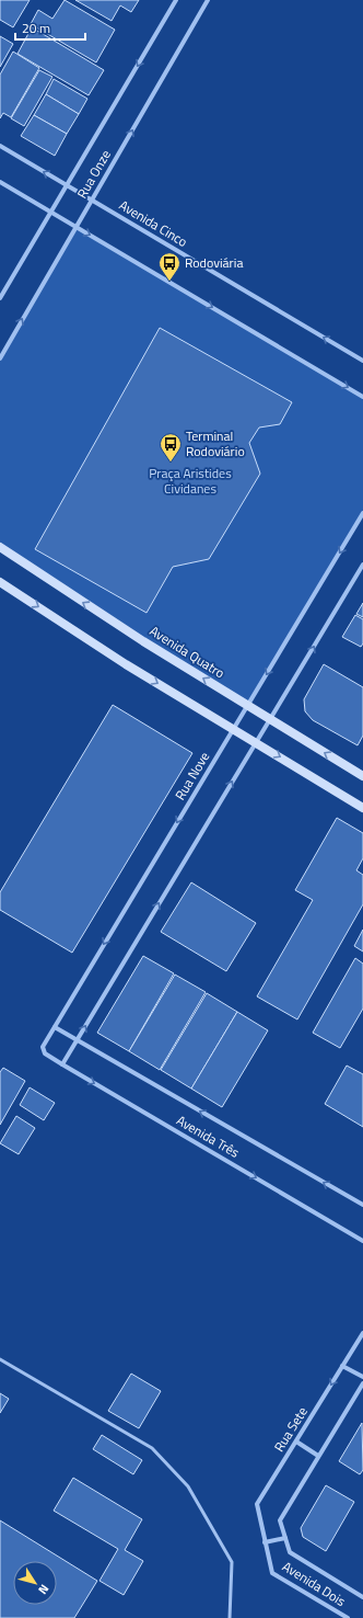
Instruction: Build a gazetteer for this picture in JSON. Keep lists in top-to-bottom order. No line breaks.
{"streets":{"main road":["Avenida Quatro"],"street":["Rua Onze","Avenida Cinco","Rua Nove","Avenida Três","Rua Sete","Avenida Dois"]},"crossings":[["Rua Onze","Avenida Cinco"],["Avenida Quatro","Rua Nove"],["Rua Nove","Avenida Três"],["Rua Sete","Avenida Dois"]],"parks":["Praça Aristides Cividanes"],"places":{"bus stop":["Rodoviária","Terminal Rodoviário"]},"scale_bar":"20 m","north":"bottom right"}
